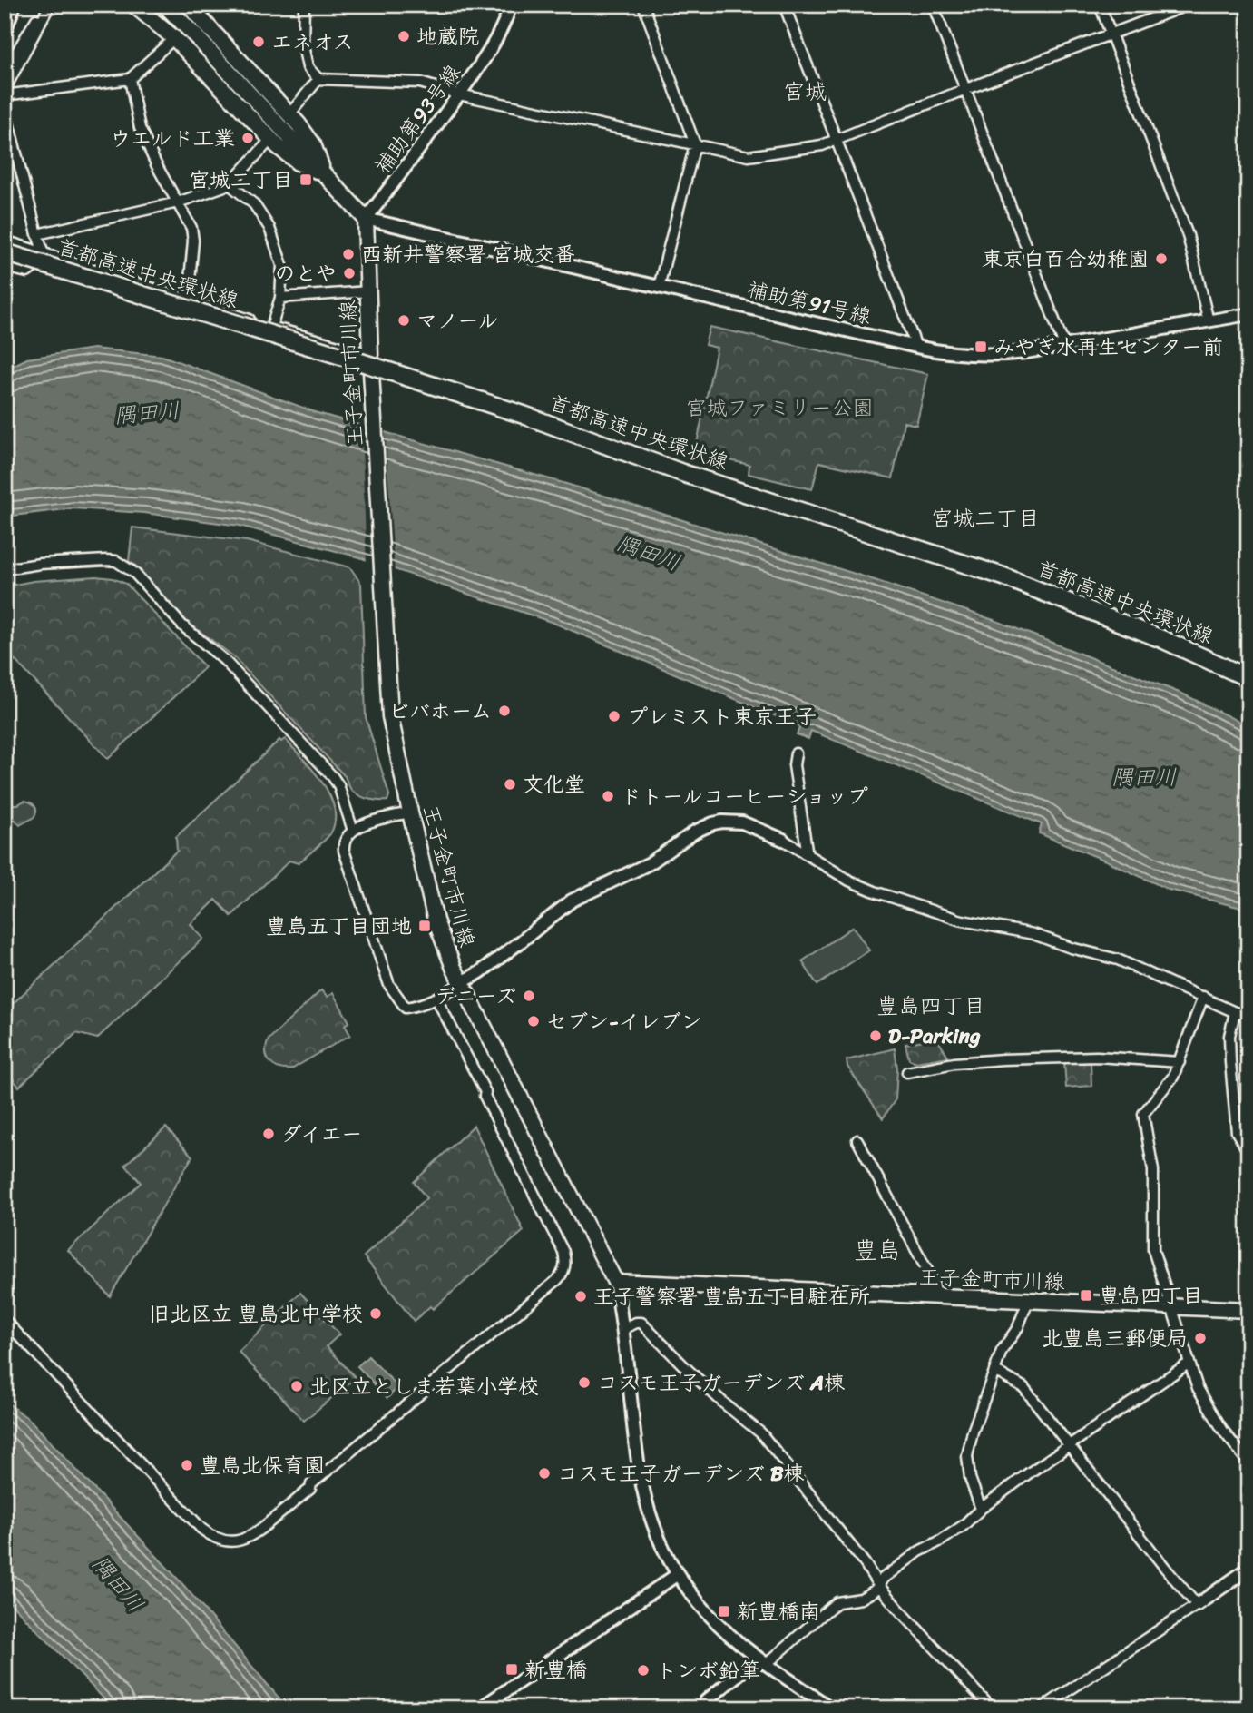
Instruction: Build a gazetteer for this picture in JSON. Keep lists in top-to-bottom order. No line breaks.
{"streets":{"highway":["首都高速中央環状線"],"main road":["王子金町市川線"],"street":["補助第93号線","補助第91号線"]},"crossings":[["補助第93号線","補助第91号線"],["補助第93号線","王子金町市川線"],["補助第91号線","王子金町市川線"]],"districts":["宮城","宮城二丁目","豊島四丁目","豊島"],"water":["隅田川"],"parks":["宮城ファミリー公園"],"places":{"other":["地蔵院","エネオス","ウエルド工業","西新井警察署 宮城交番","東京白百合幼稚園","のとや","マノール","ビバホーム","プレミスト東京王子","文化堂","ドトールコーヒーショップ","デニーズ","セブン-イレブン","D-Parking","ダイエー","王子警察署 豊島五丁目駐在所","旧北区立 豊島北中学校","北豊島三郵便局","コスモ王子ガーデンズ A棟","北区立としま若葉小学校","豊島北保育園","コスモ王子ガーデンズ B棟","トンボ鉛筆"],"transit":["宮城二丁目","みやぎ水再生センター前","豊島五丁目団地","豊島四丁目","新豊橋南","新豊橋"]}}
